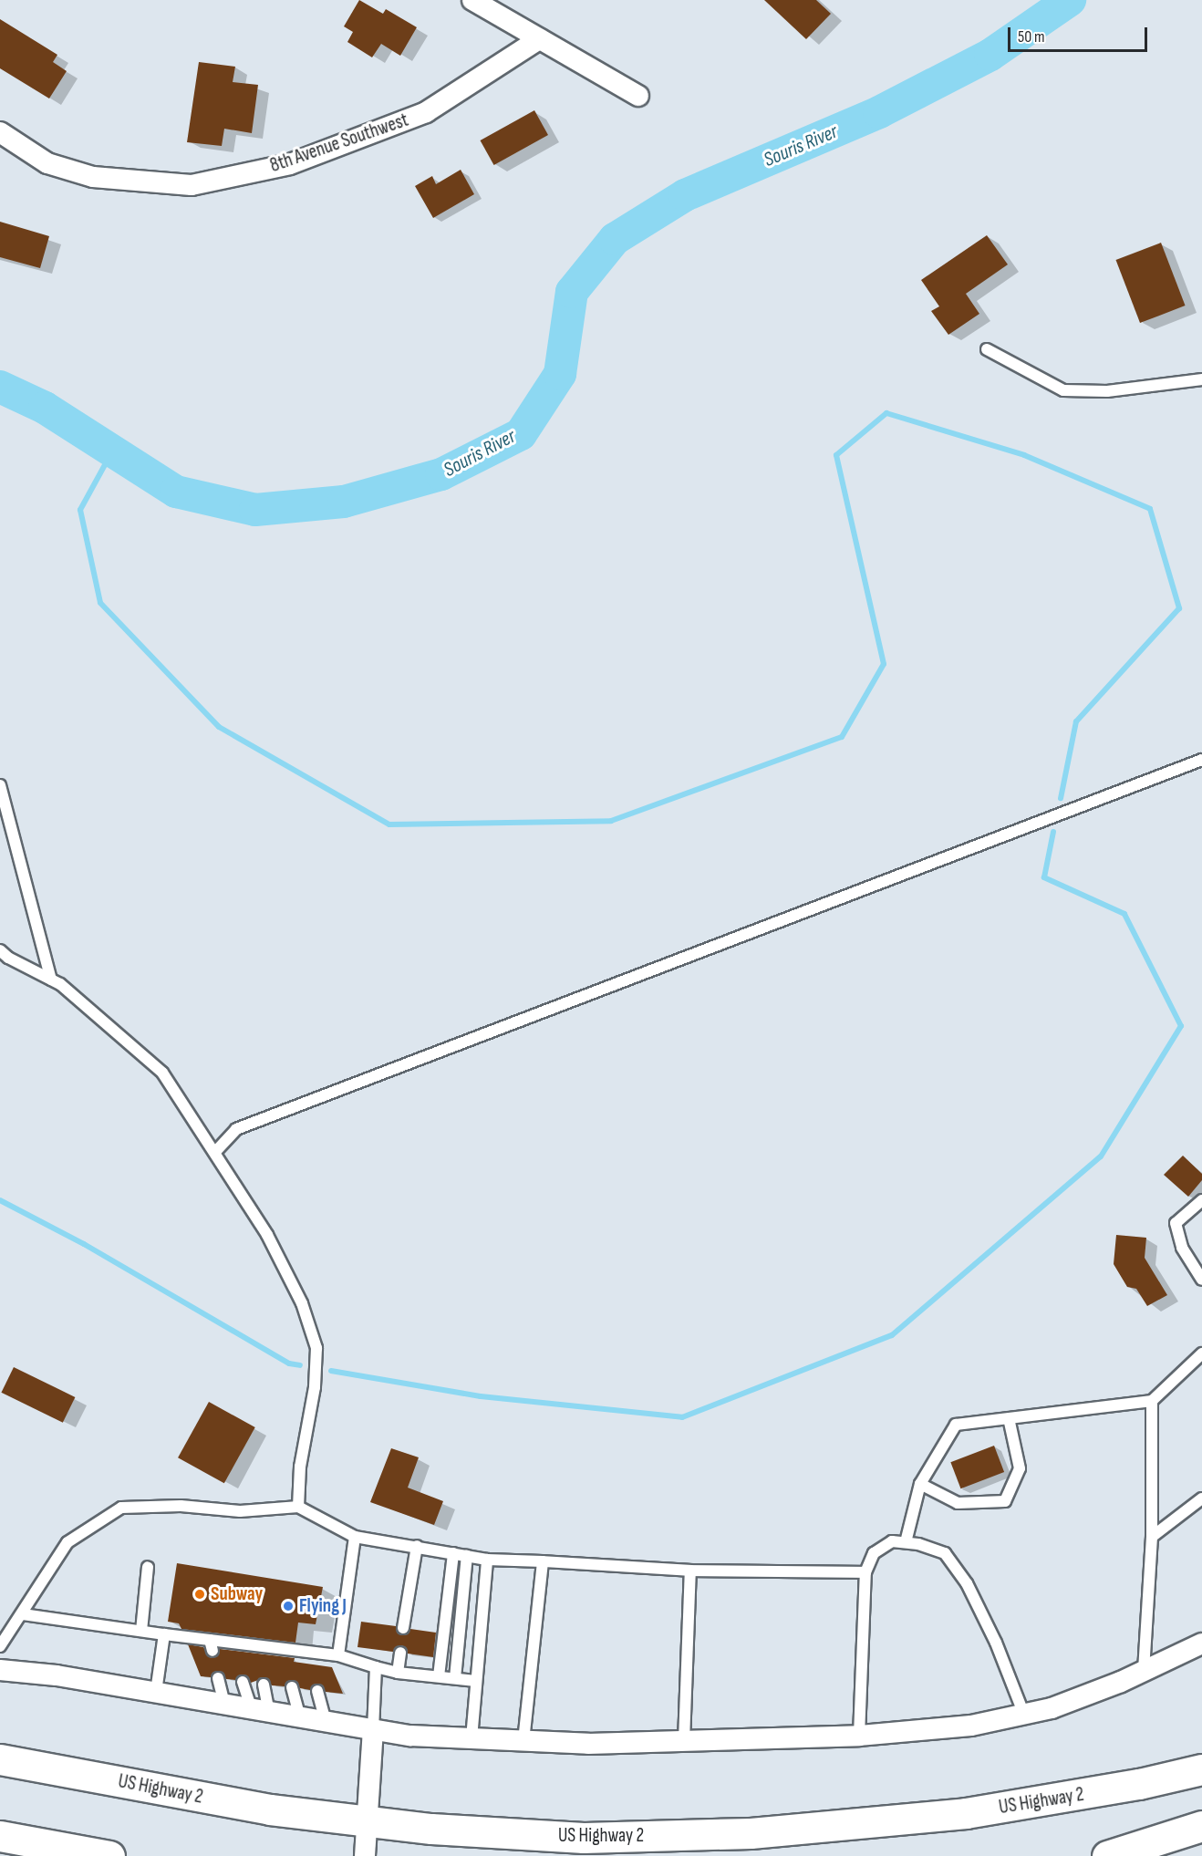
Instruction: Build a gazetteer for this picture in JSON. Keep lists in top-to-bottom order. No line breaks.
{"streets":{"highway":["US Highway 2"],"street":["8th Avenue Southwest"]},"water":["Souris River"],"places":["Subway","Flying J"],"scale_bar":"50 m"}
